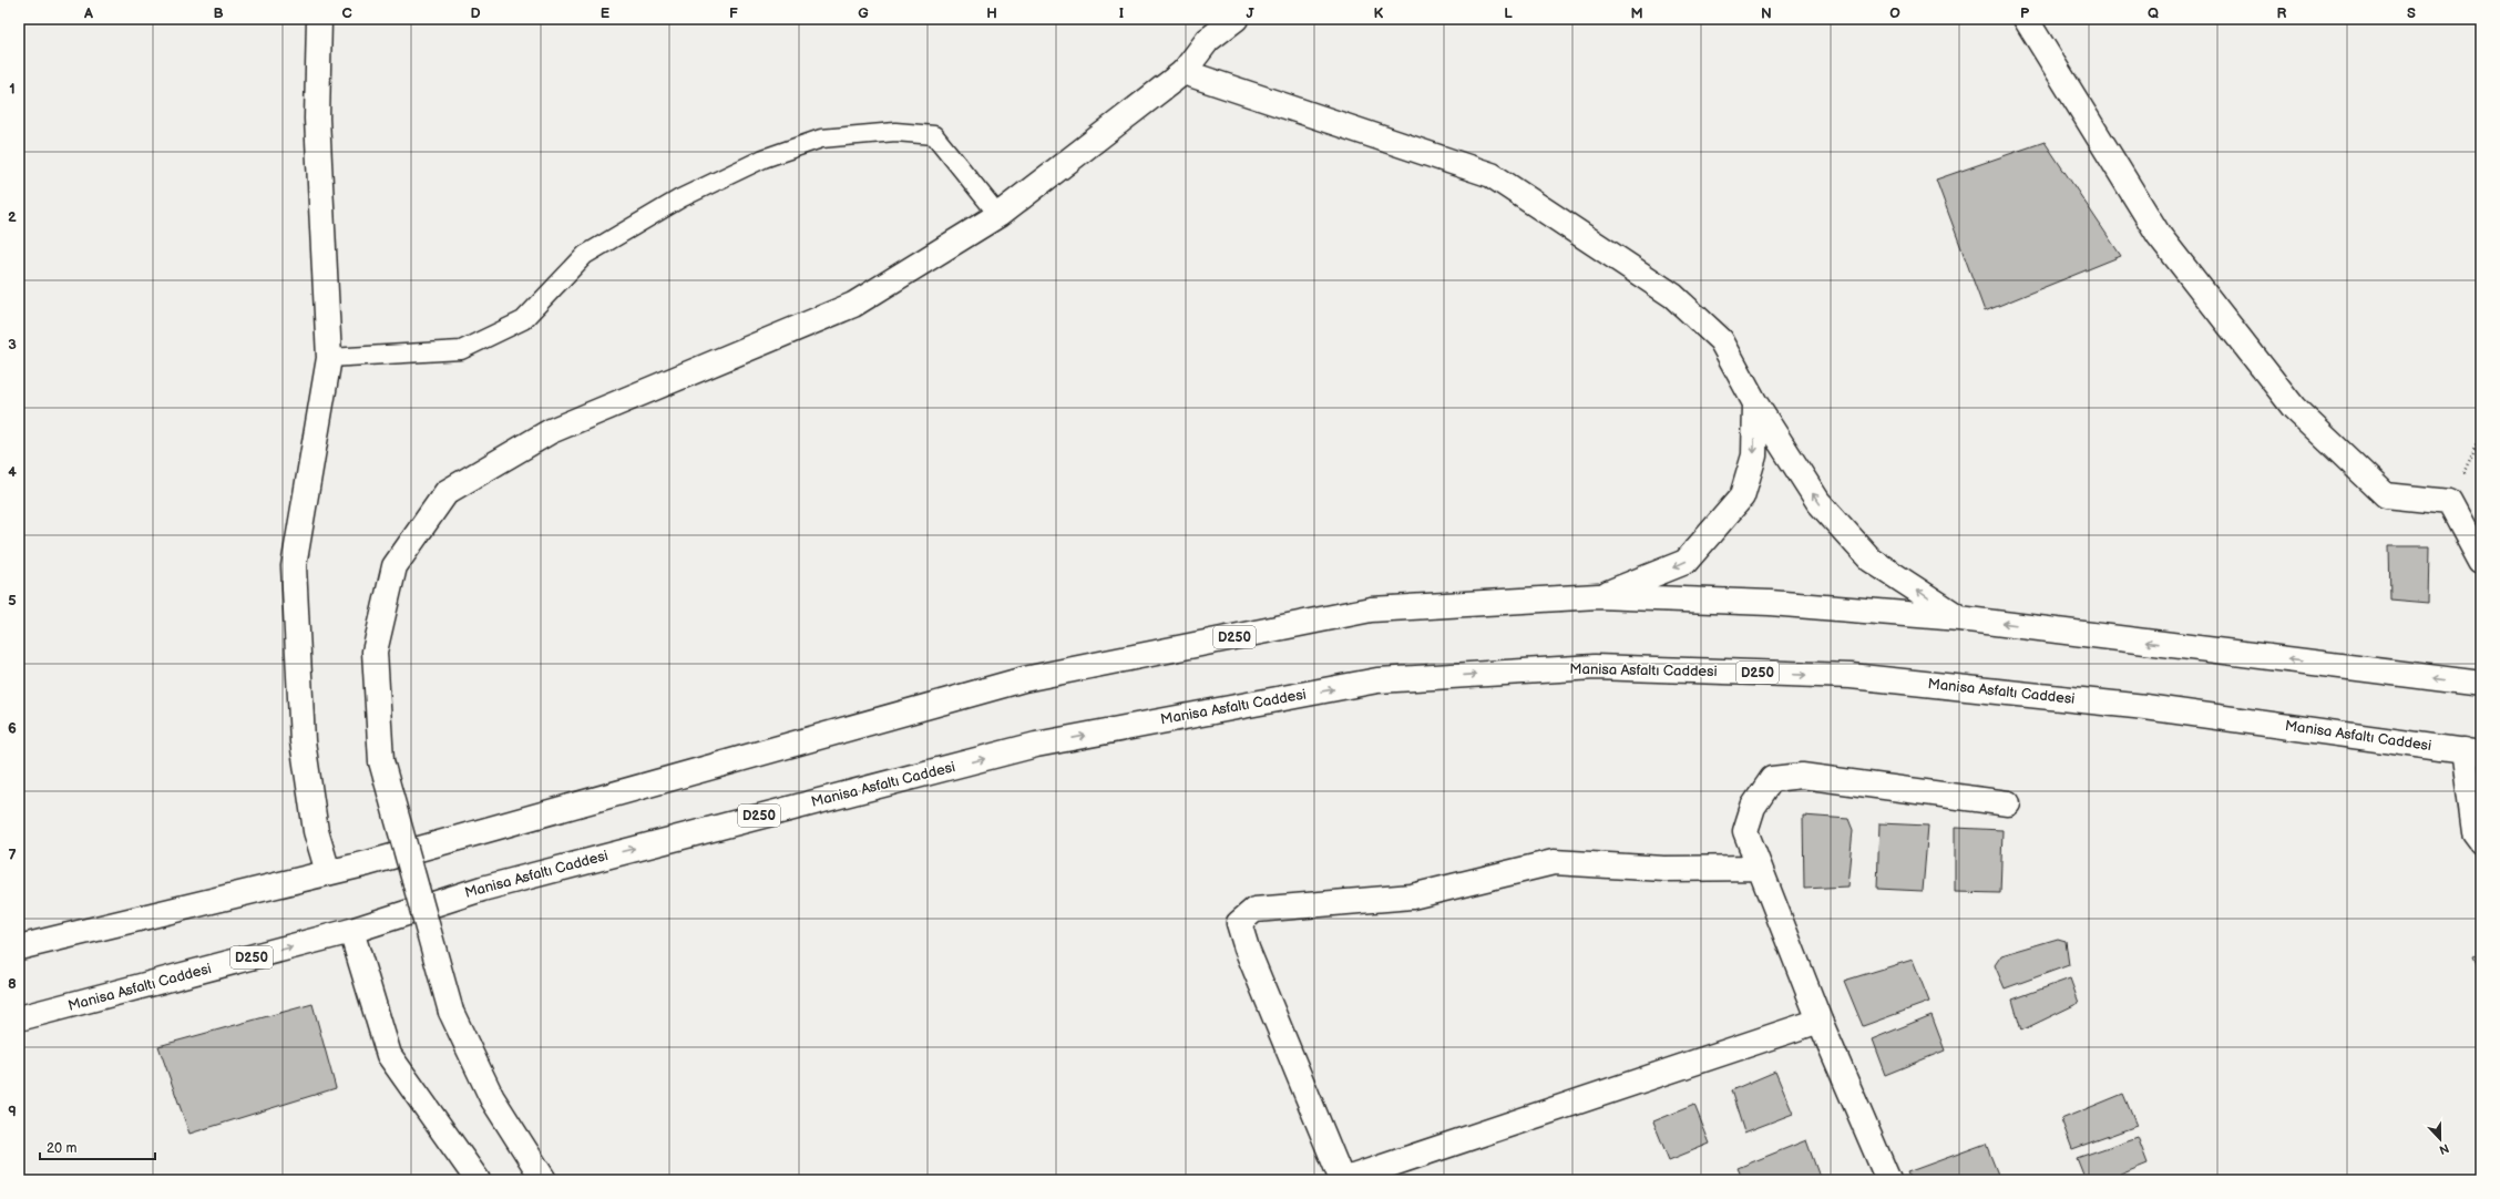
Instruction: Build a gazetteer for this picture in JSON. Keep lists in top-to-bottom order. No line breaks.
{"streets":{"main road":["D250","Manisa Asfaltı Caddesi"]},"scale_bar":"20 m","north":"bottom","grid":{"columns":["A","B","C","D","E","F","G","H","I","J","K","L","M","N","O","P","Q","R","S"],"rows":["1","2","3","4","5","6","7","8","9"]}}
